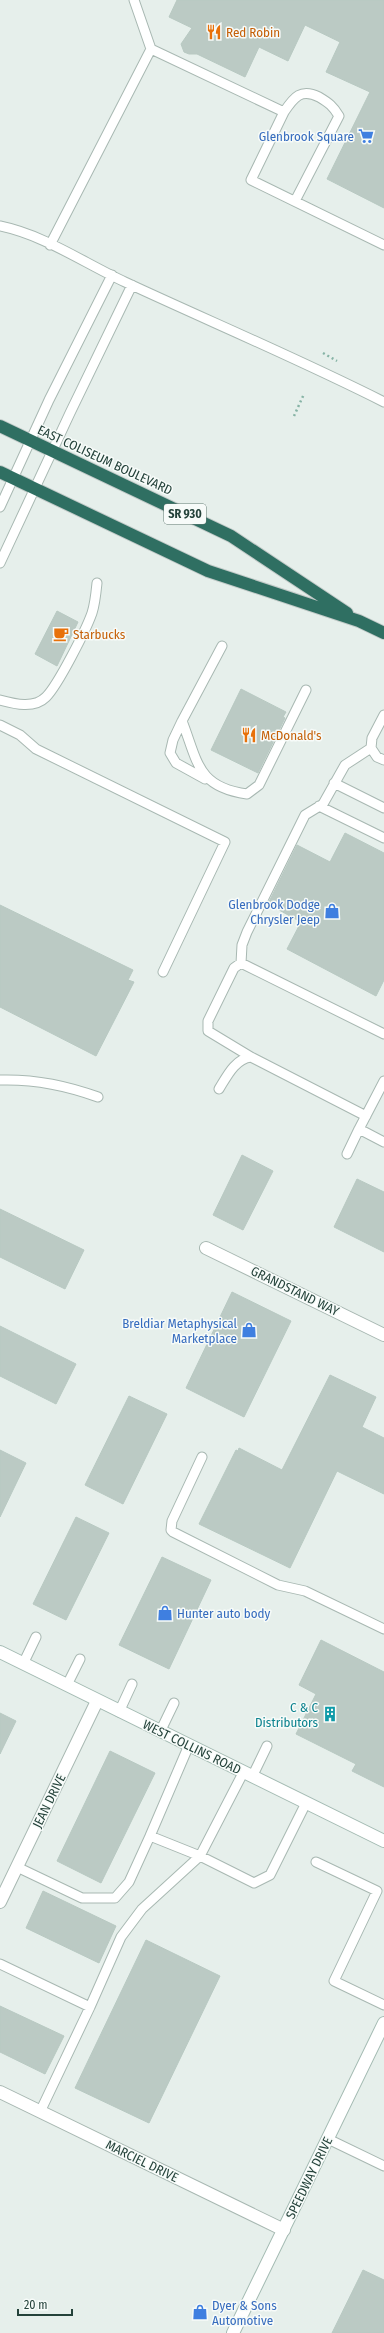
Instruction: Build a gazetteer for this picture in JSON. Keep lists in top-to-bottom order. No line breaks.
{"streets":{"highway":["EAST COLISEUM BOULEVARD","SR 930"],"street":["GRANDSTAND WAY","WEST COLLINS ROAD","JEAN DRIVE","MARCIEL DRIVE","SPEEDWAY DRIVE"]},"crossings":[["WEST COLLINS ROAD","JEAN DRIVE"],["MARCIEL DRIVE","SPEEDWAY DRIVE"]],"places":{"restaurant":["Red Robin","McDonald's"],"supermarket":["Glenbrook Square"],"cafe":["Starbucks"],"shop":["Glenbrook Dodge Chrysler Jeep","Breldiar Metaphysical Marketplace","Hunter auto body","Dyer & Sons Automotive"],"building":["C & C Distributors"]},"scale_bar":"20 m"}
